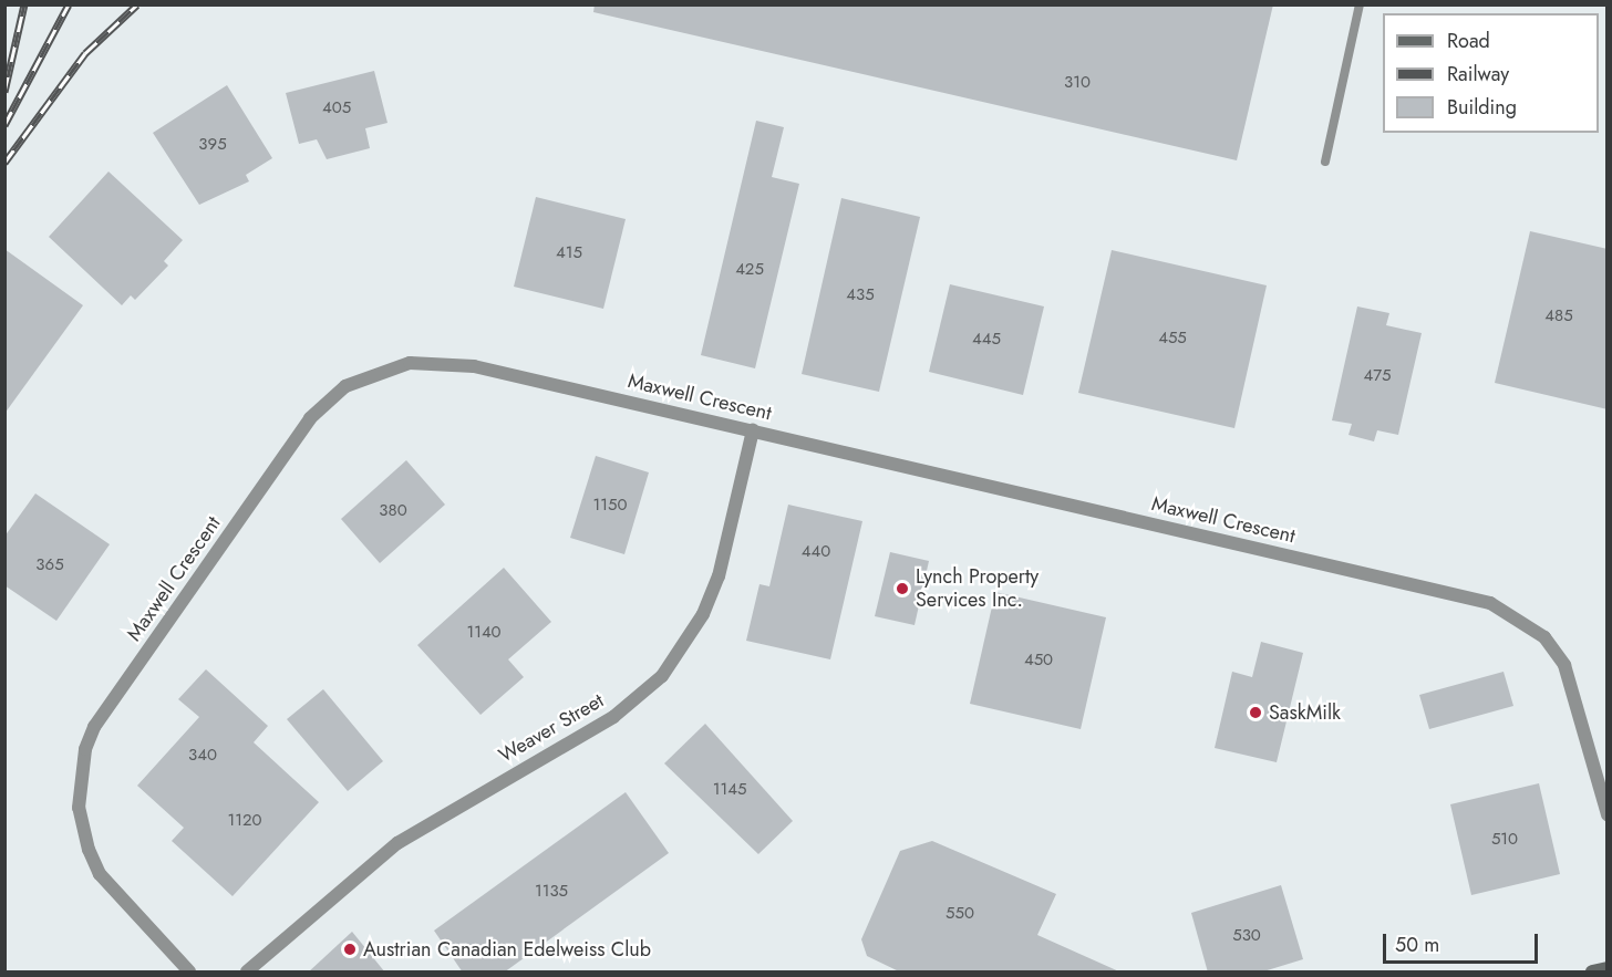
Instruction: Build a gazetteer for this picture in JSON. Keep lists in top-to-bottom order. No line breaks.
{"streets":{"street":["Maxwell Crescent","Weaver Street"]},"crossings":[["Maxwell Crescent","Weaver Street"]],"places":["Lynch Property Services Inc.","SaskMilk","Austrian Canadian Edelweiss Club"],"house_numbers":["310","405","395","415","425","435","485","455","445","475","1150","380","440","365","1140","450","340","1145","1120","510","1135","550","530"],"legend":["Road","Railway","Building"],"scale_bar":"50 m"}
